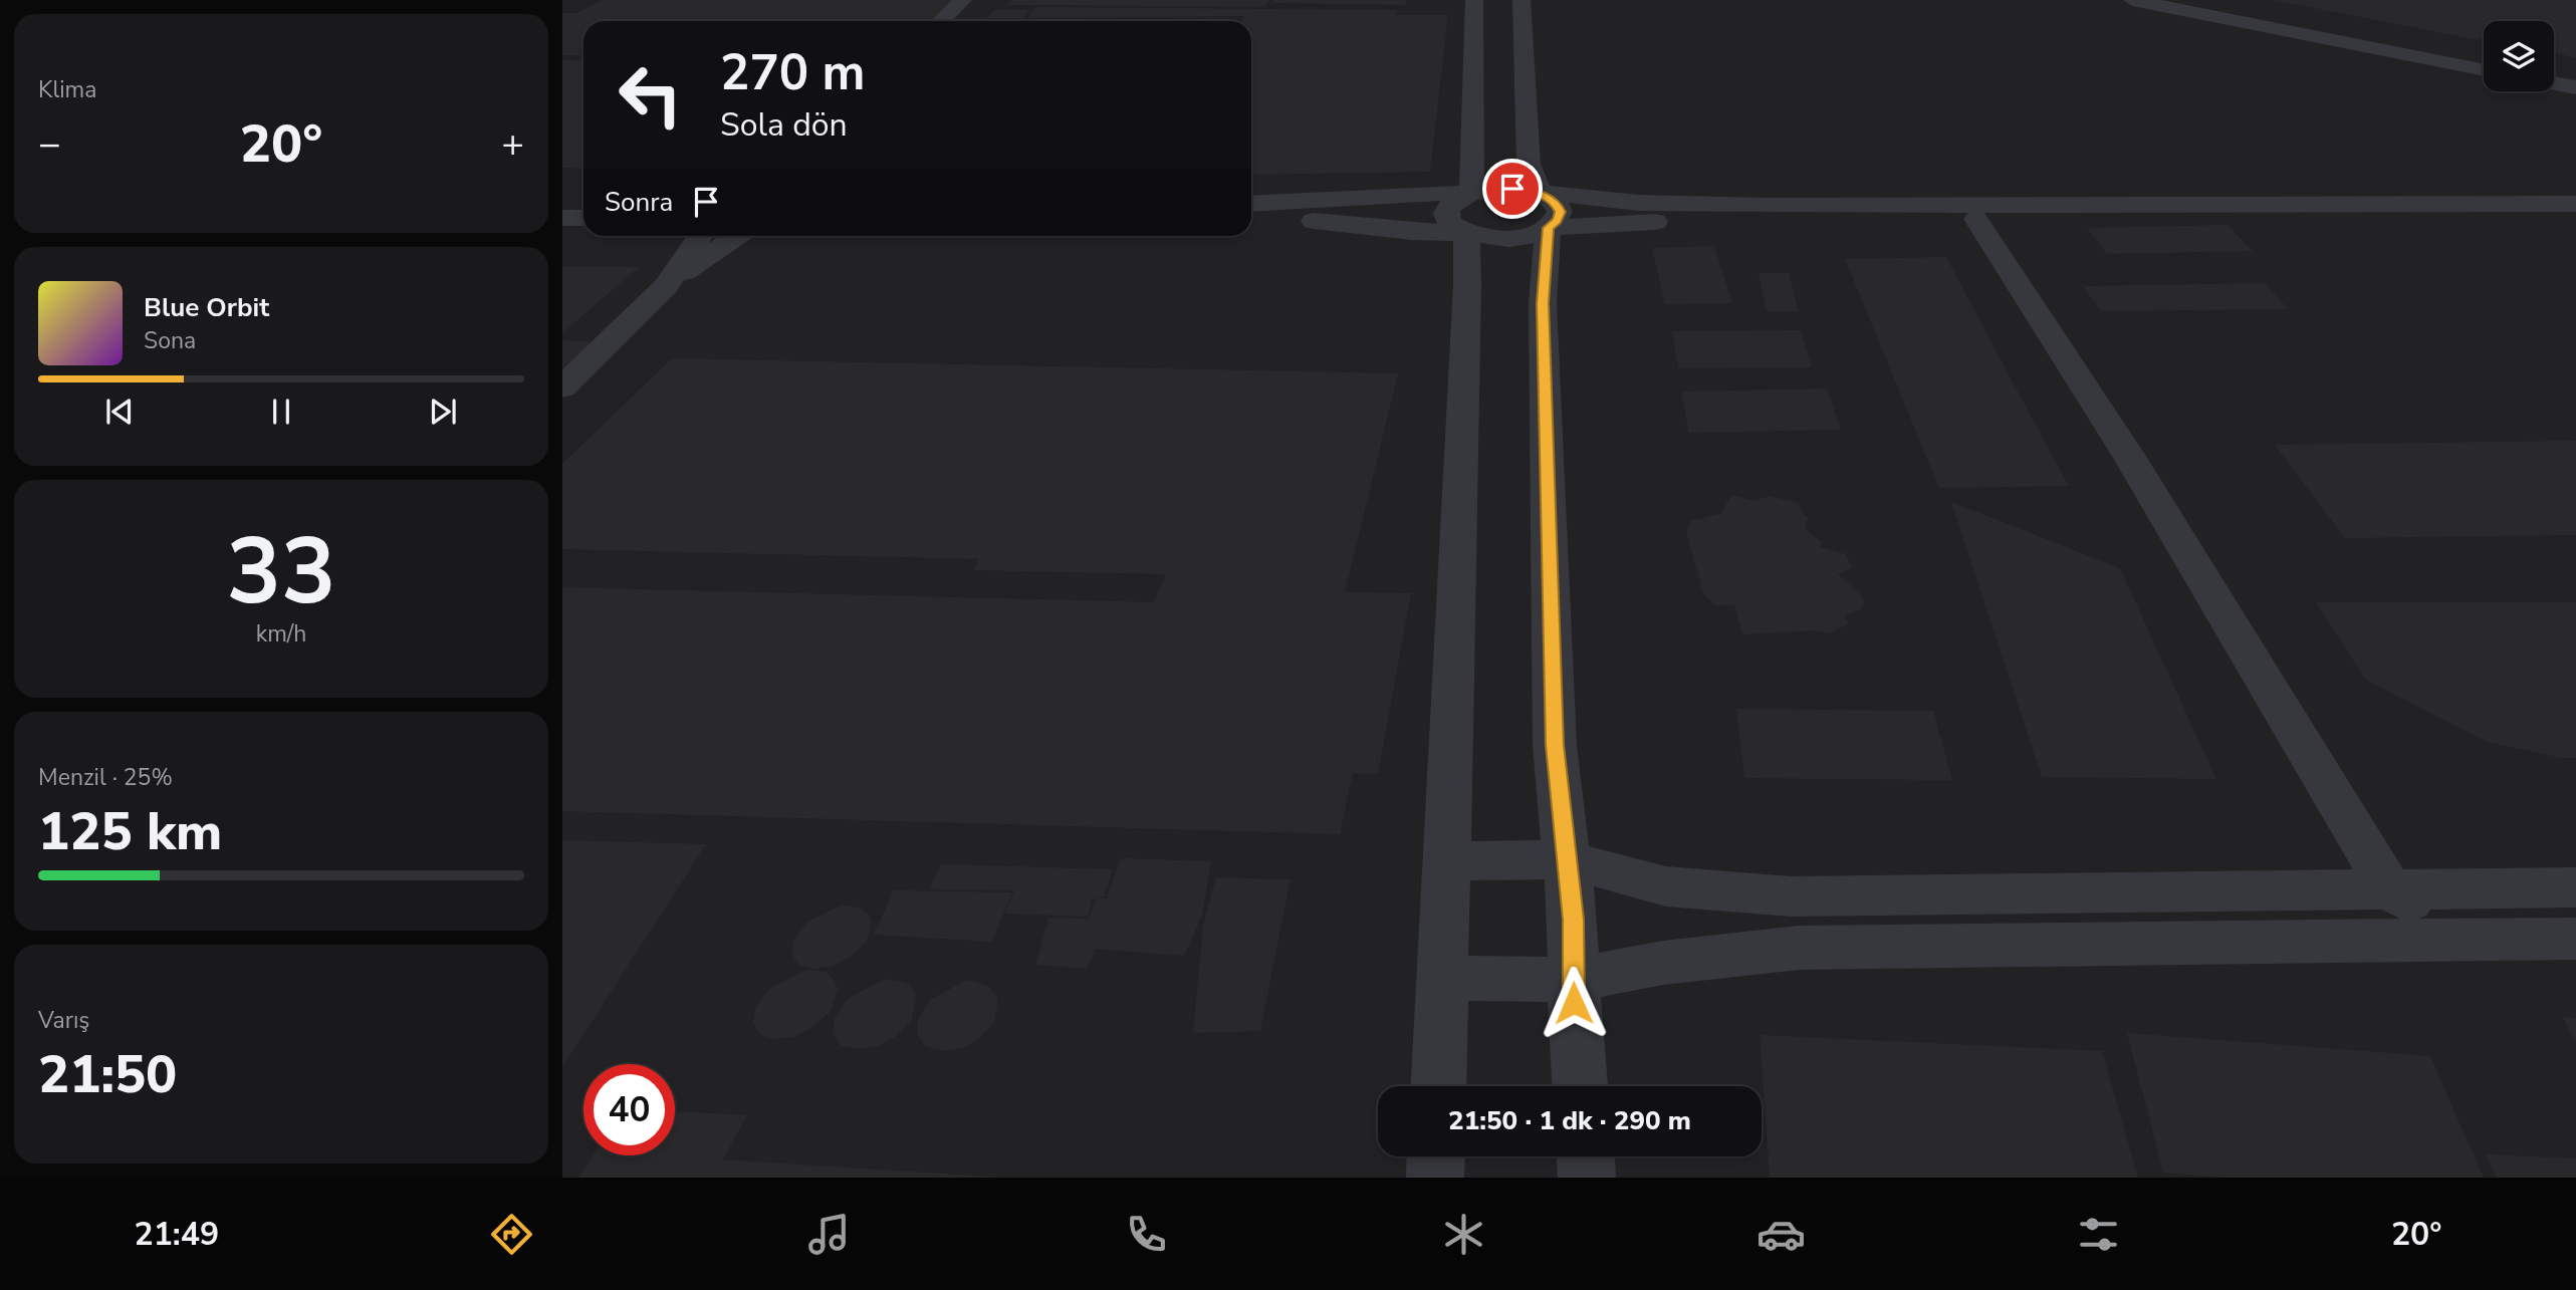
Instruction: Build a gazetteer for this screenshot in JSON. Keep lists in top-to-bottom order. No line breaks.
{"page":{"tile":["Klima",["33","km/h"],["Menzil · 25%","125 km"],["Varış","21:50"]],"turn":["270 m","Sola dön"],"heat":["−","20°","+"],"then":"Sonra","song":["Blue Orbit","Sona"],"limit":"40","trip":"21:50 · 1 dk · 290 m","tabs":["21:49","20°"]}}
